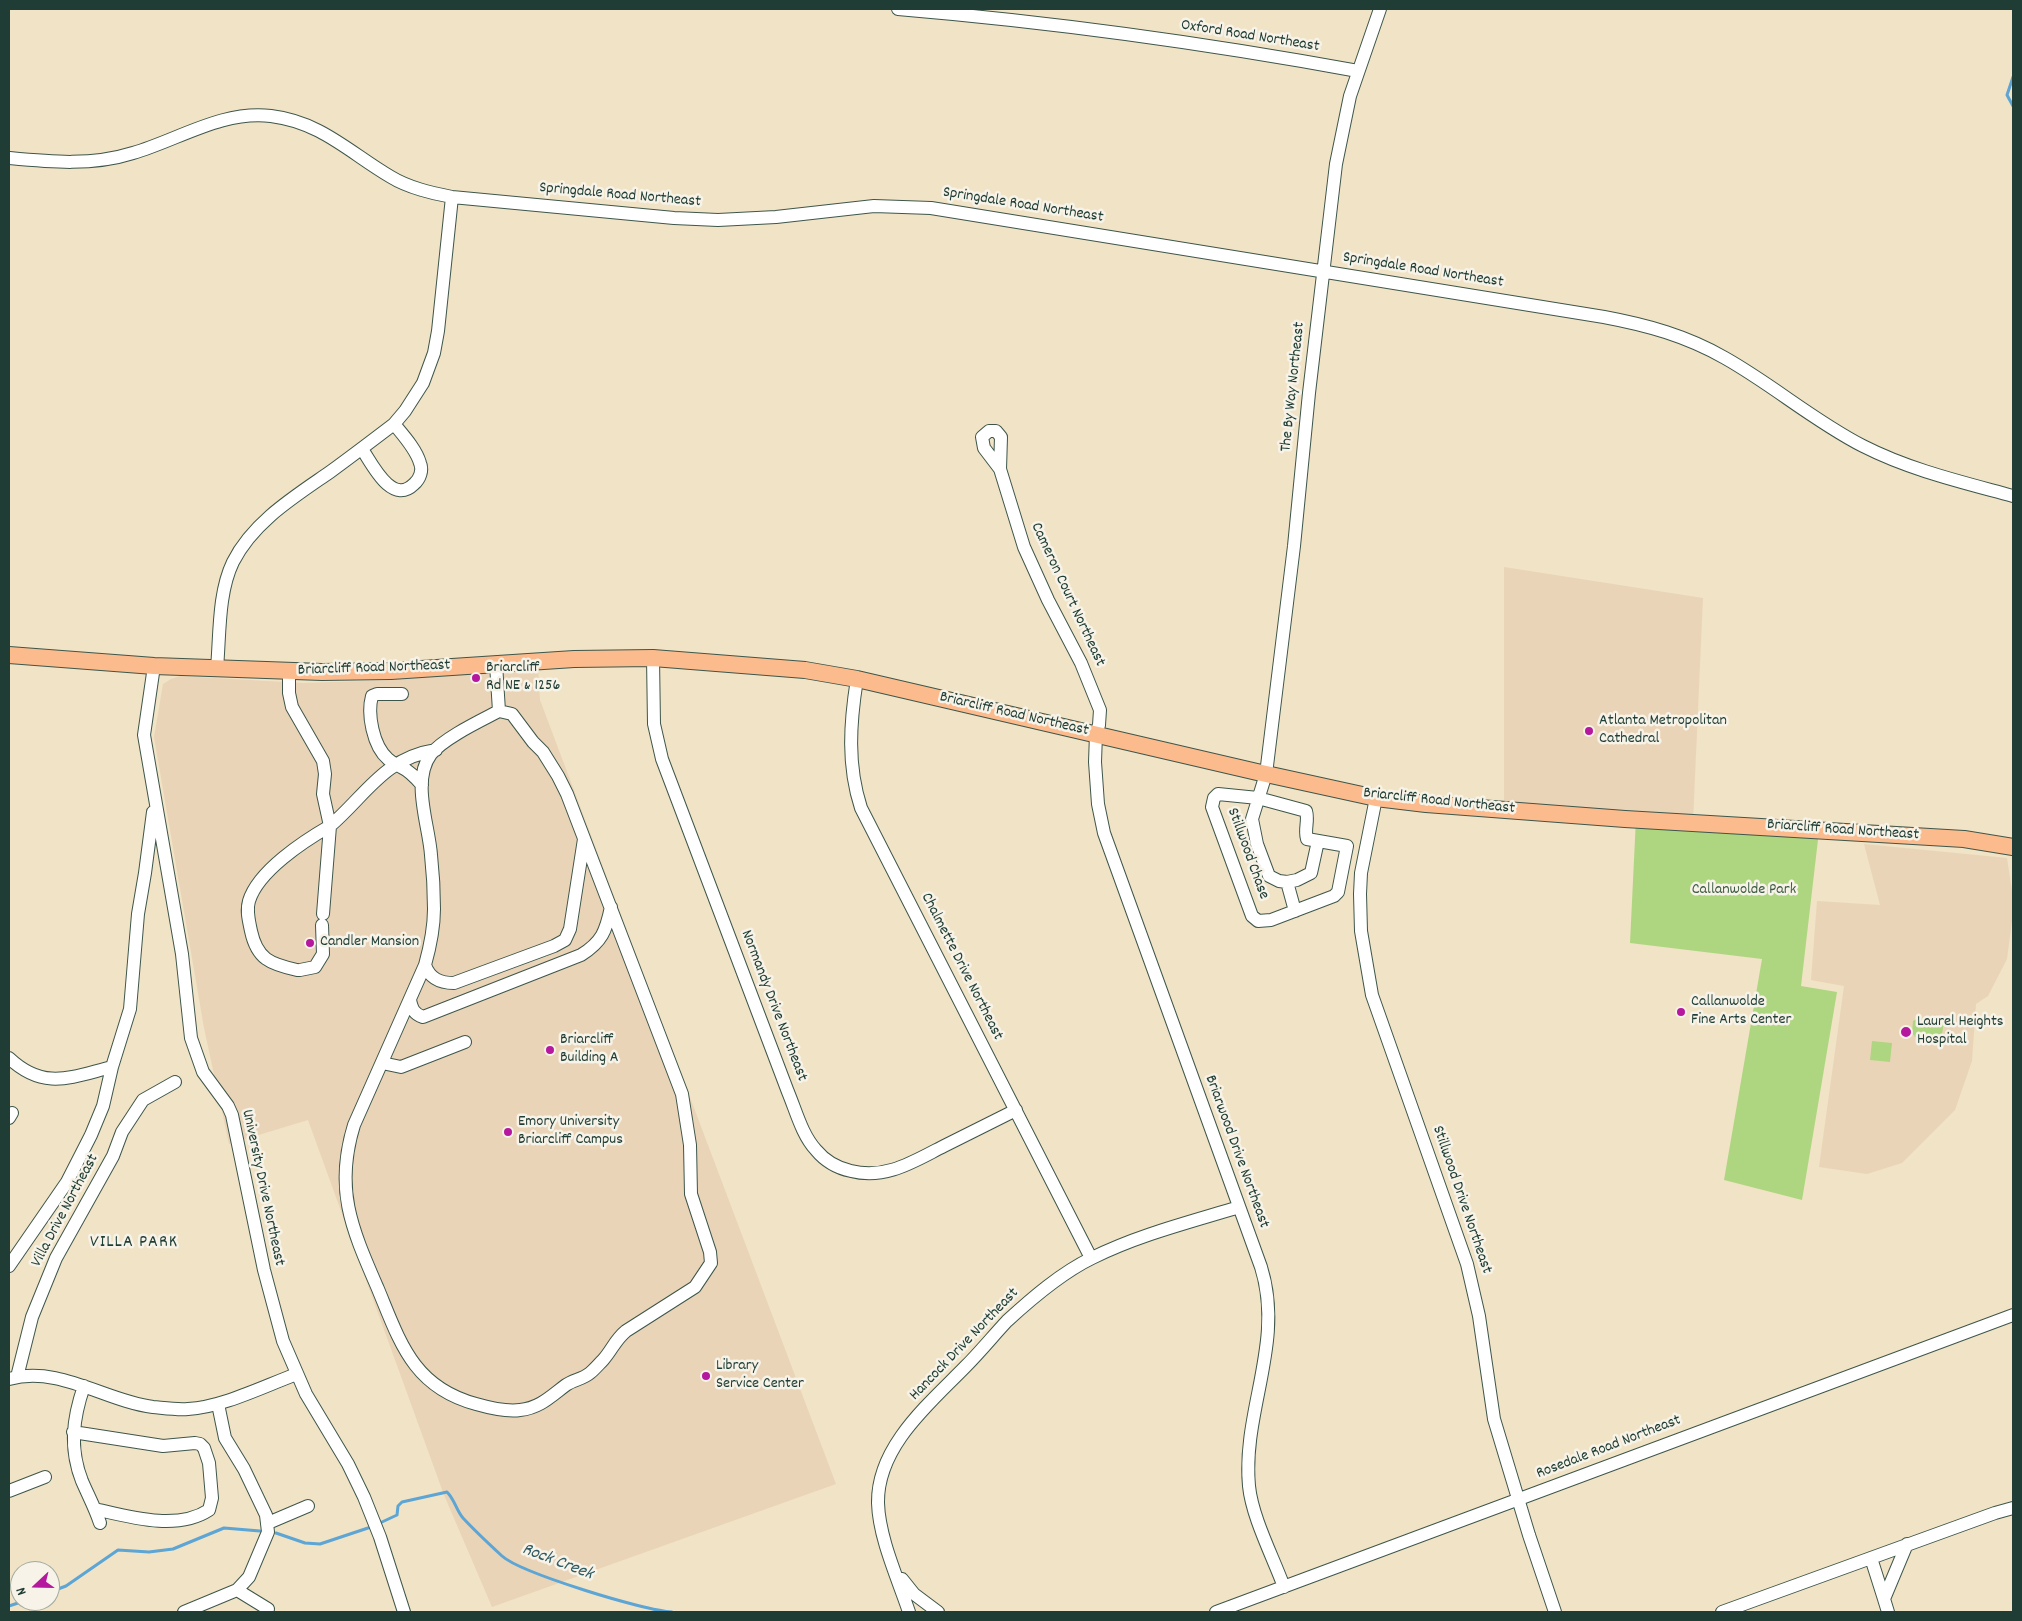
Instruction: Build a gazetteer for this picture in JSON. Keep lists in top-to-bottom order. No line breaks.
{"streets":{"main road":["Briarcliff Road Northeast"],"street":["Oxford Road Northeast","Springdale Road Northeast","The By Way Northeast","Cameron Court Northeast","Stillwood Chase","Chalmette Drive Northeast","Normandy Drive Northeast","Briarwood Drive Northeast","University Drive Northeast","Stillwood Drive Northeast","Villa Drive Northeast","Hancock Drive Northeast","Rosedale Road Northeast"]},"crossings":[["Oxford Road Northeast","The By Way Northeast"],["Springdale Road Northeast","The By Way Northeast"],["The By Way Northeast","Briarcliff Road Northeast"],["The By Way Northeast","Stillwood Chase"],["Cameron Court Northeast","Briarcliff Road Northeast"],["Cameron Court Northeast","Briarwood Drive Northeast"],["Briarcliff Road Northeast","Stillwood Chase"],["Briarcliff Road Northeast","Chalmette Drive Northeast"],["Briarcliff Road Northeast","Normandy Drive Northeast"],["Briarcliff Road Northeast","Briarwood Drive Northeast"],["Briarcliff Road Northeast","University Drive Northeast"],["Briarcliff Road Northeast","Stillwood Drive Northeast"],["Chalmette Drive Northeast","Normandy Drive Northeast"],["Chalmette Drive Northeast","Hancock Drive Northeast"],["Briarwood Drive Northeast","Hancock Drive Northeast"],["Briarwood Drive Northeast","Rosedale Road Northeast"],["Stillwood Drive Northeast","Rosedale Road Northeast"]],"districts":["VILLA PARK"],"water":["Rock Creek"],"parks":["Callanwolde Park"],"places":["Briarcliff Rd NE & 1256","Atlanta Metropolitan Cathedral","Candler Mansion","Callanwolde Fine Arts Center","Laurel Heights Hospital","Briarcliff Building A","Emory University Briarcliff Campus","Library Service Center"],"north":"left"}
